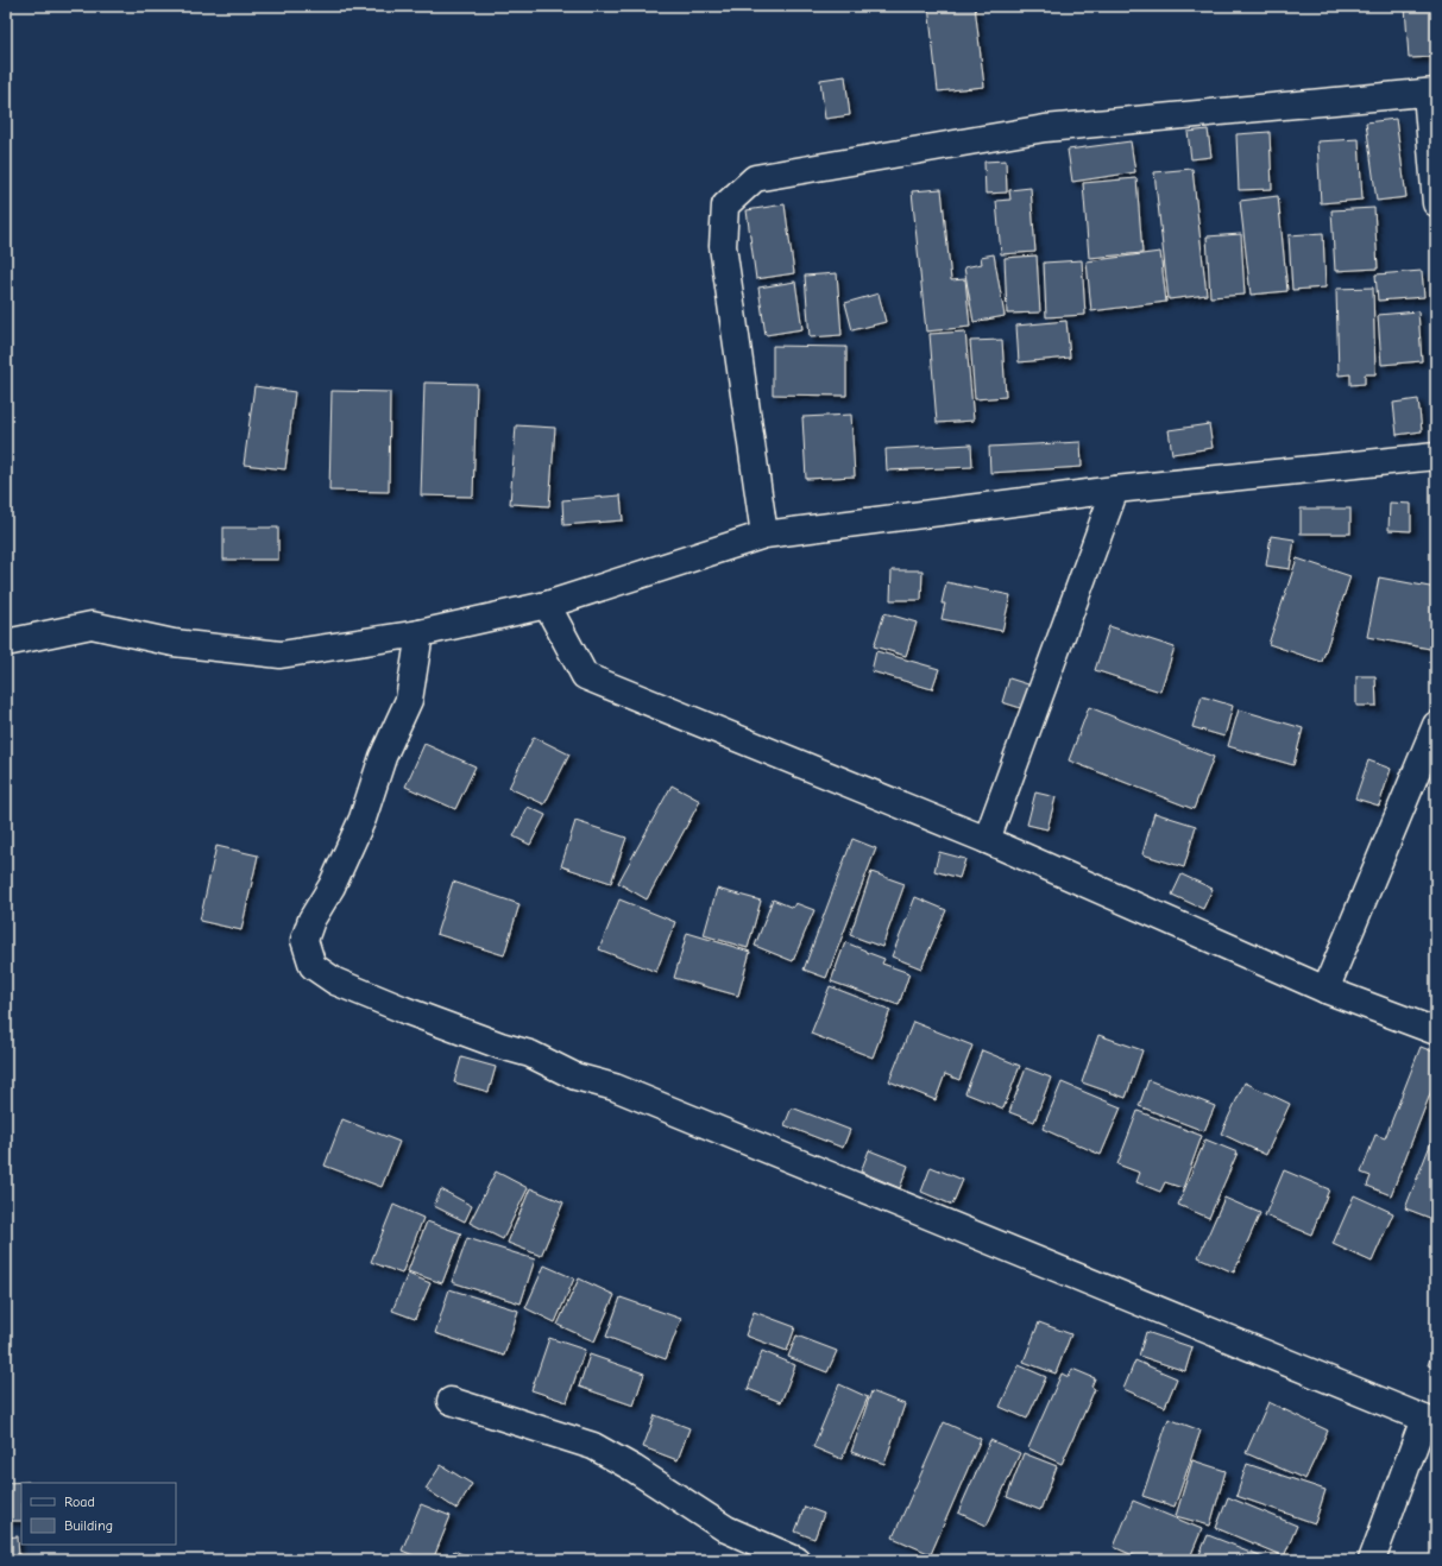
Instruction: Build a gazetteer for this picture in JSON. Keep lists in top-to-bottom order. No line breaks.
{"legend":["Road","Building"]}
